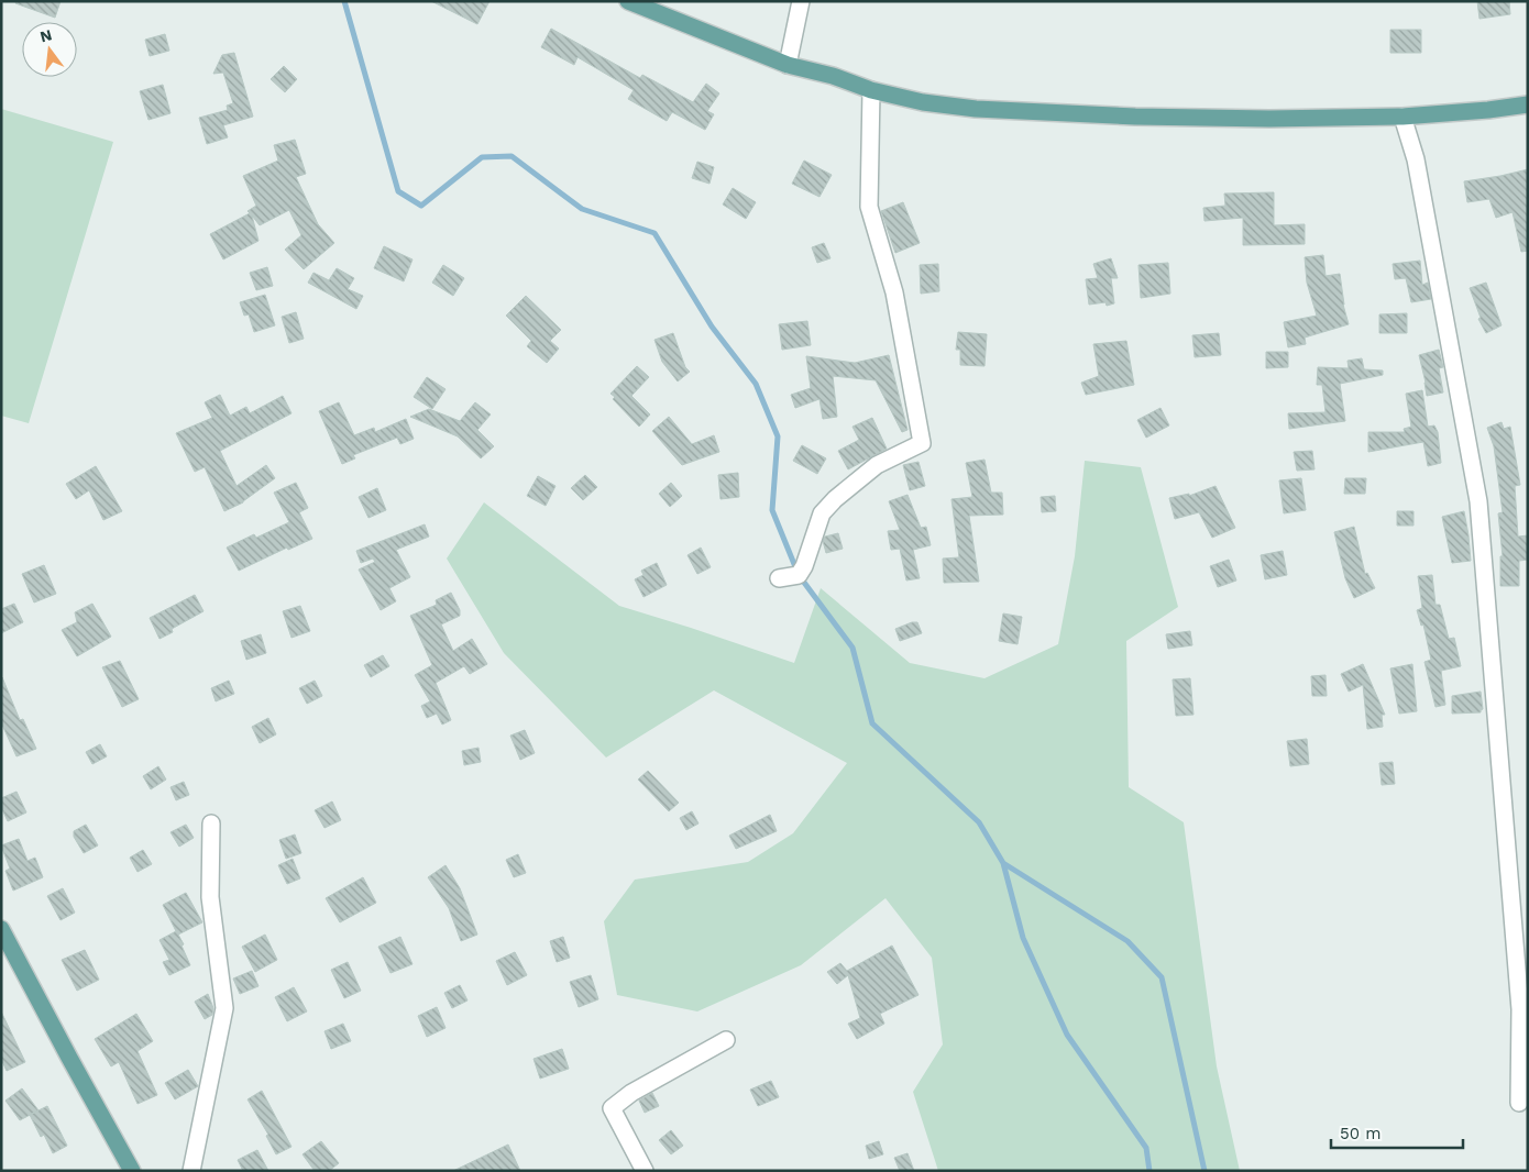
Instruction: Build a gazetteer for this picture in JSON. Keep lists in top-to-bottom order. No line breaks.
{"scale_bar":"50 m","north":"top"}
